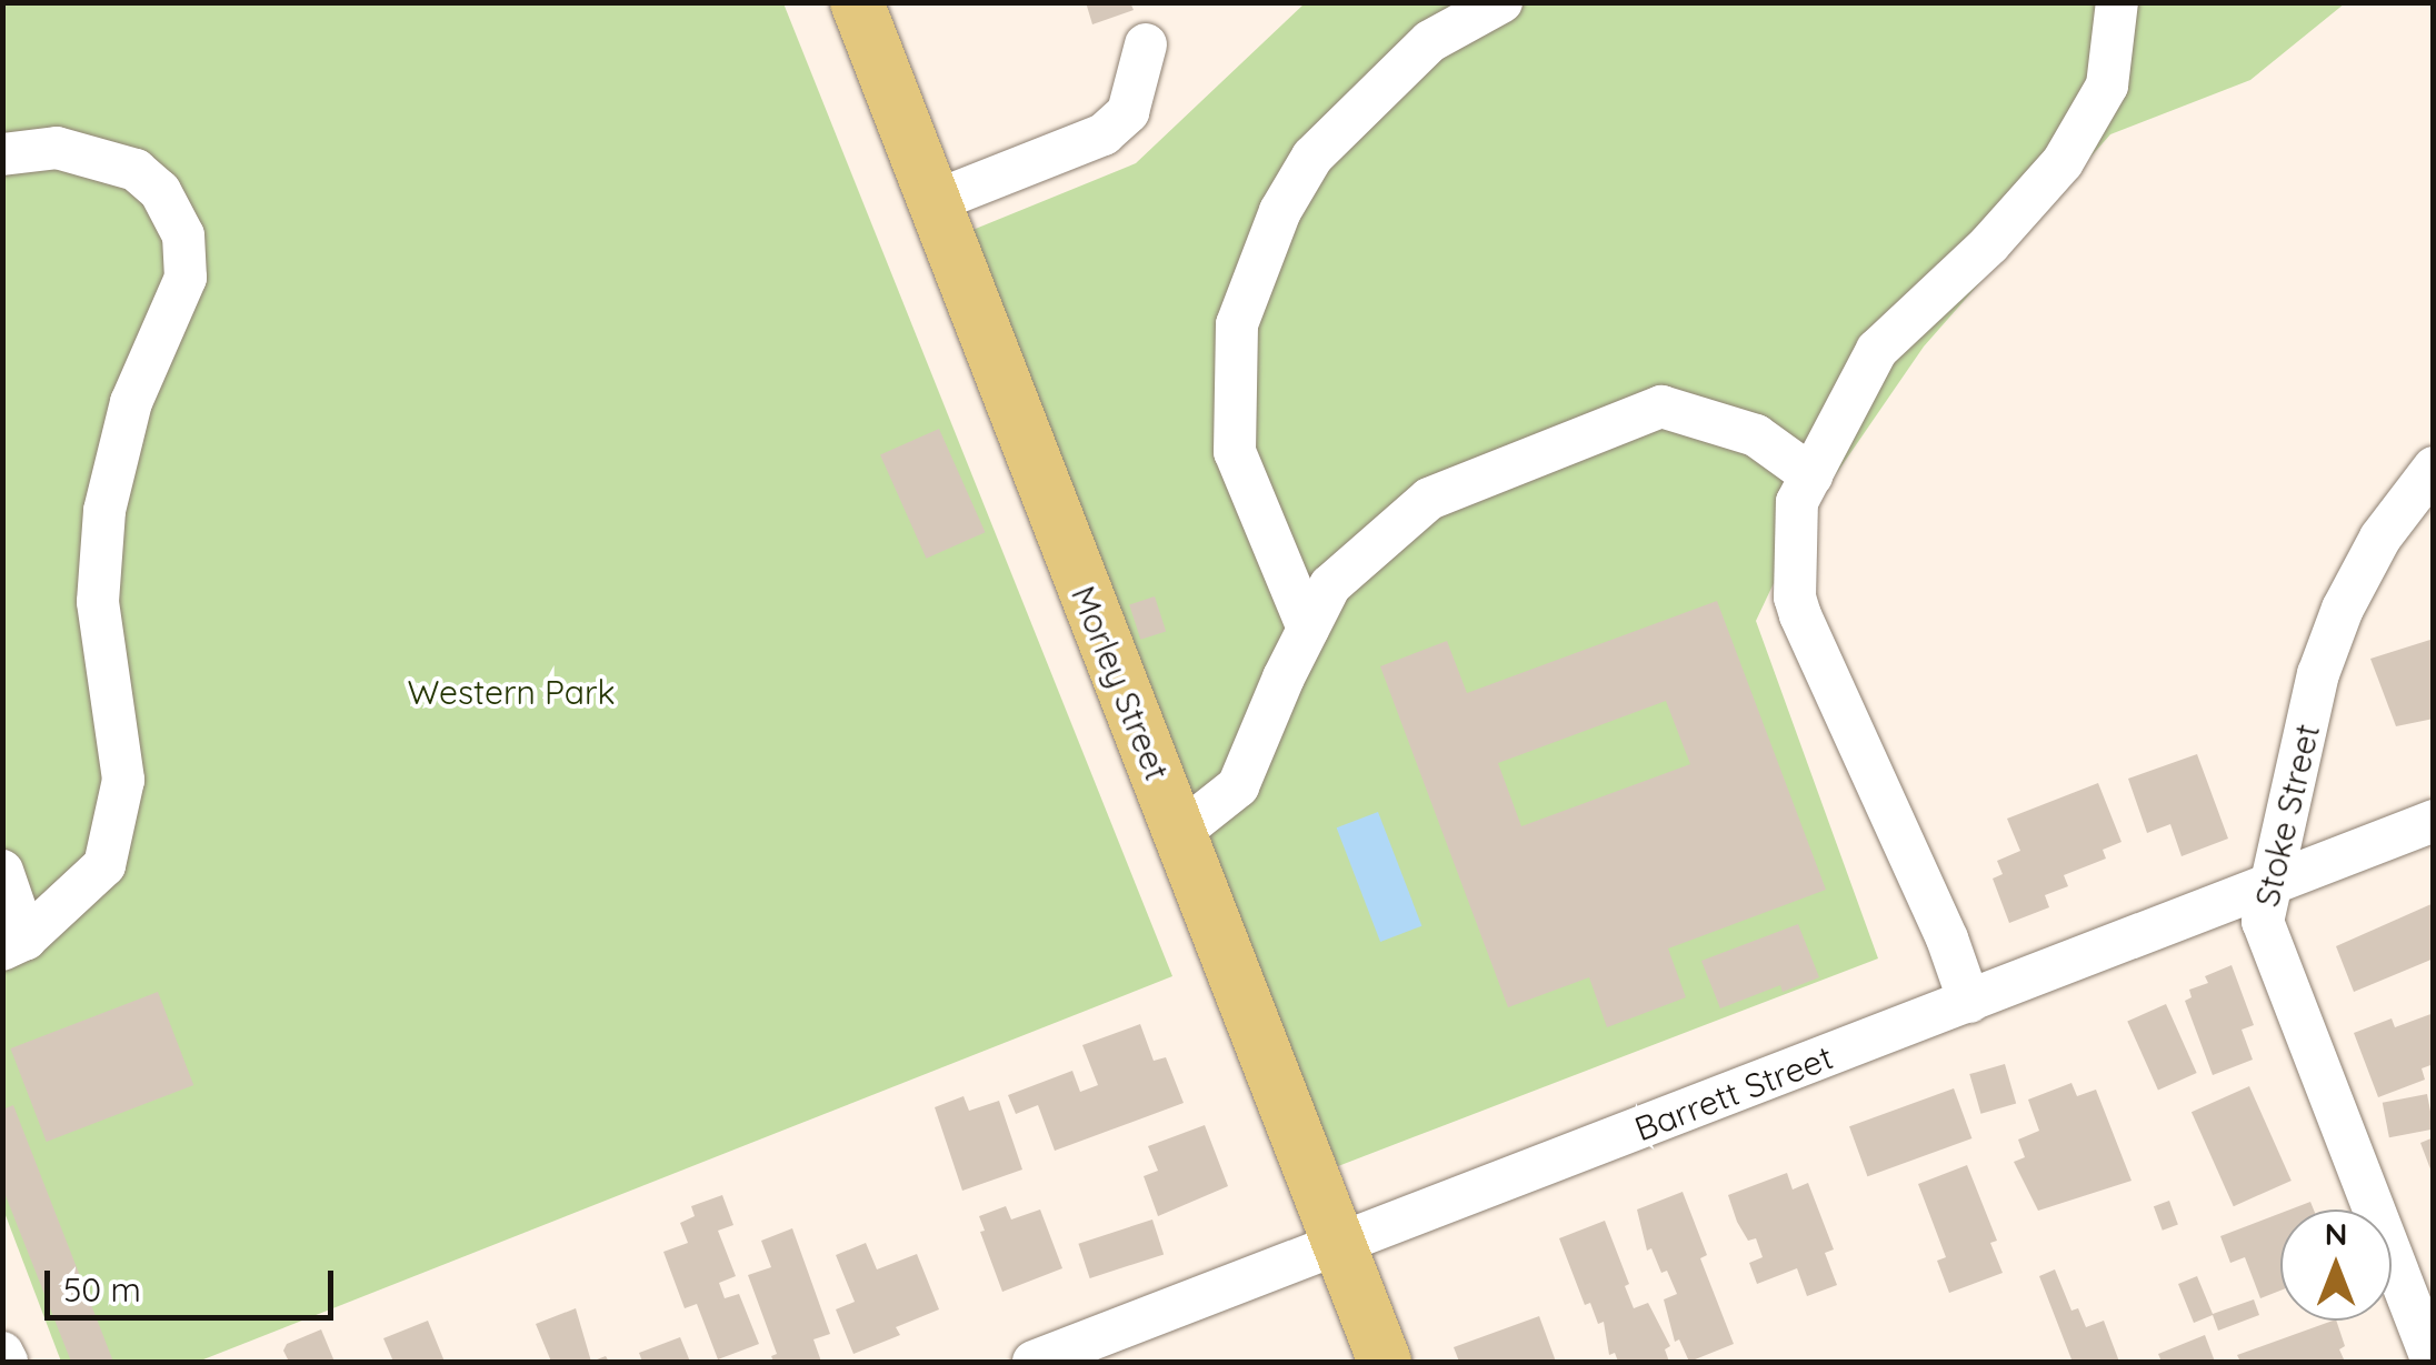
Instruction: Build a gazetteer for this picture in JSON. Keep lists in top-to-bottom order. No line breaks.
{"streets":{"main road":["Morley Street"],"street":["Stoke Street","Barrett Street"]},"crossings":[["Morley Street","Barrett Street"],["Stoke Street","Barrett Street"]],"parks":["Western Park"],"scale_bar":"50 m","north":"top"}
